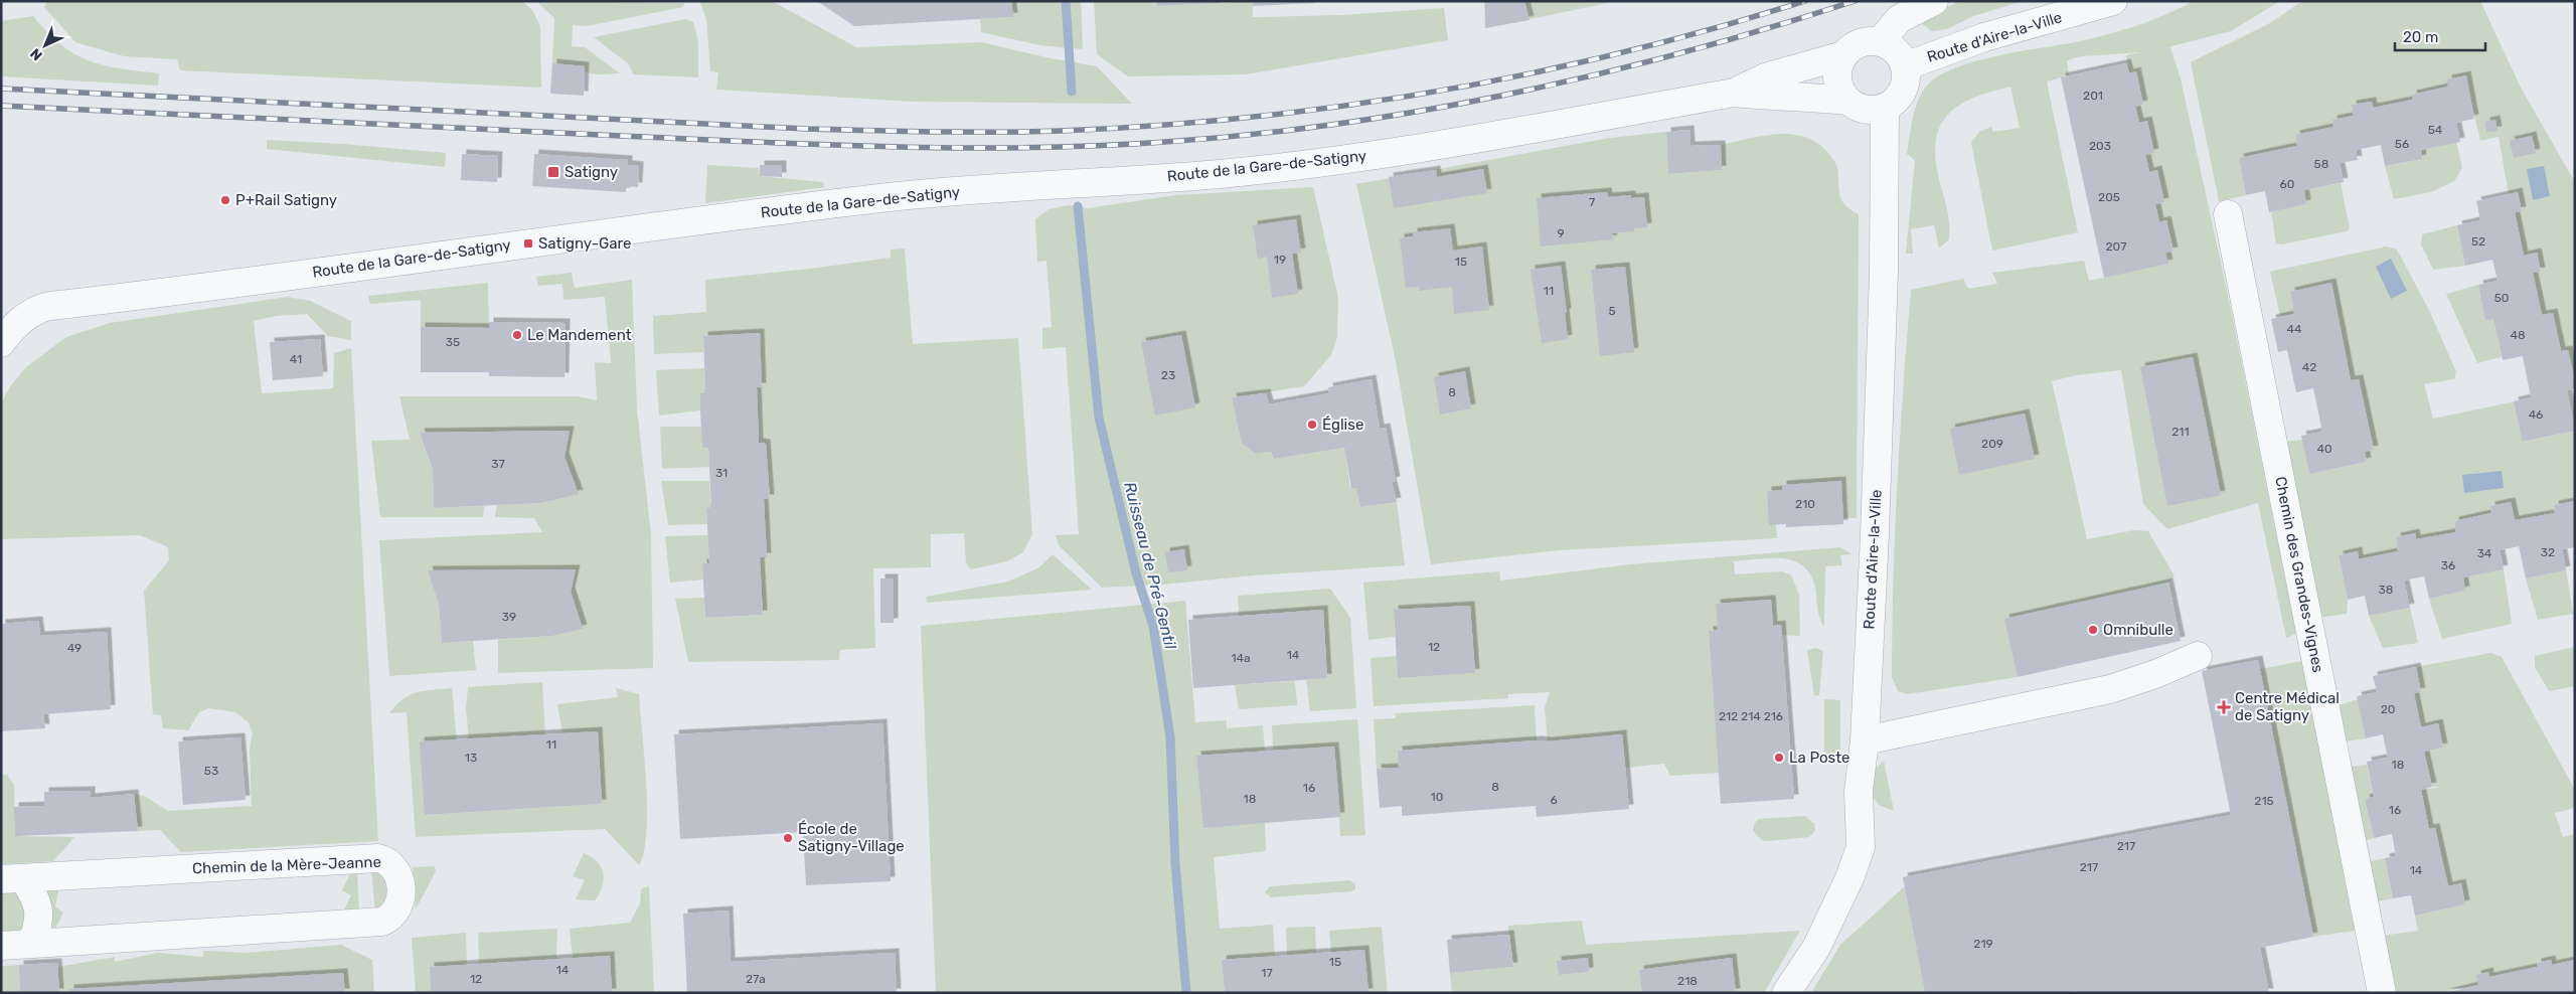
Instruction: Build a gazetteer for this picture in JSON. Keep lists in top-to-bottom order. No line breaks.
{"streets":{"street":["Route d'Aire-la-Ville","Route de la Gare-de-Satigny","Chemin des Grandes-Vignes","Chemin de la Mère-Jeanne"]},"crossings":[["Route d'Aire-la-Ville","Route de la Gare-de-Satigny"]],"water":["Ruisseau de Pré-Gentil"],"places":{"transit":["Satigny","Satigny-Gare"],"other":["P+Rail Satigny","Le Mandement","Église","Omnibulle","La Poste","École de Satigny-Village"],"health":["Centre Médical de Satigny"]},"house_numbers":["201","54","56","203","58","60","205","7","9","52","207","19","15","11","50","5","44","48","35","41","42","23","8","46","211","209","40","37","31","210","32","34","36","38","39","12","49","14","14a","20","212 214 216","11","13","18","53","8","16","10","18","6","215","16","217","217","14","219","15","14","17","12","27a","218"],"scale_bar":"20 m","north":"bottom left"}
